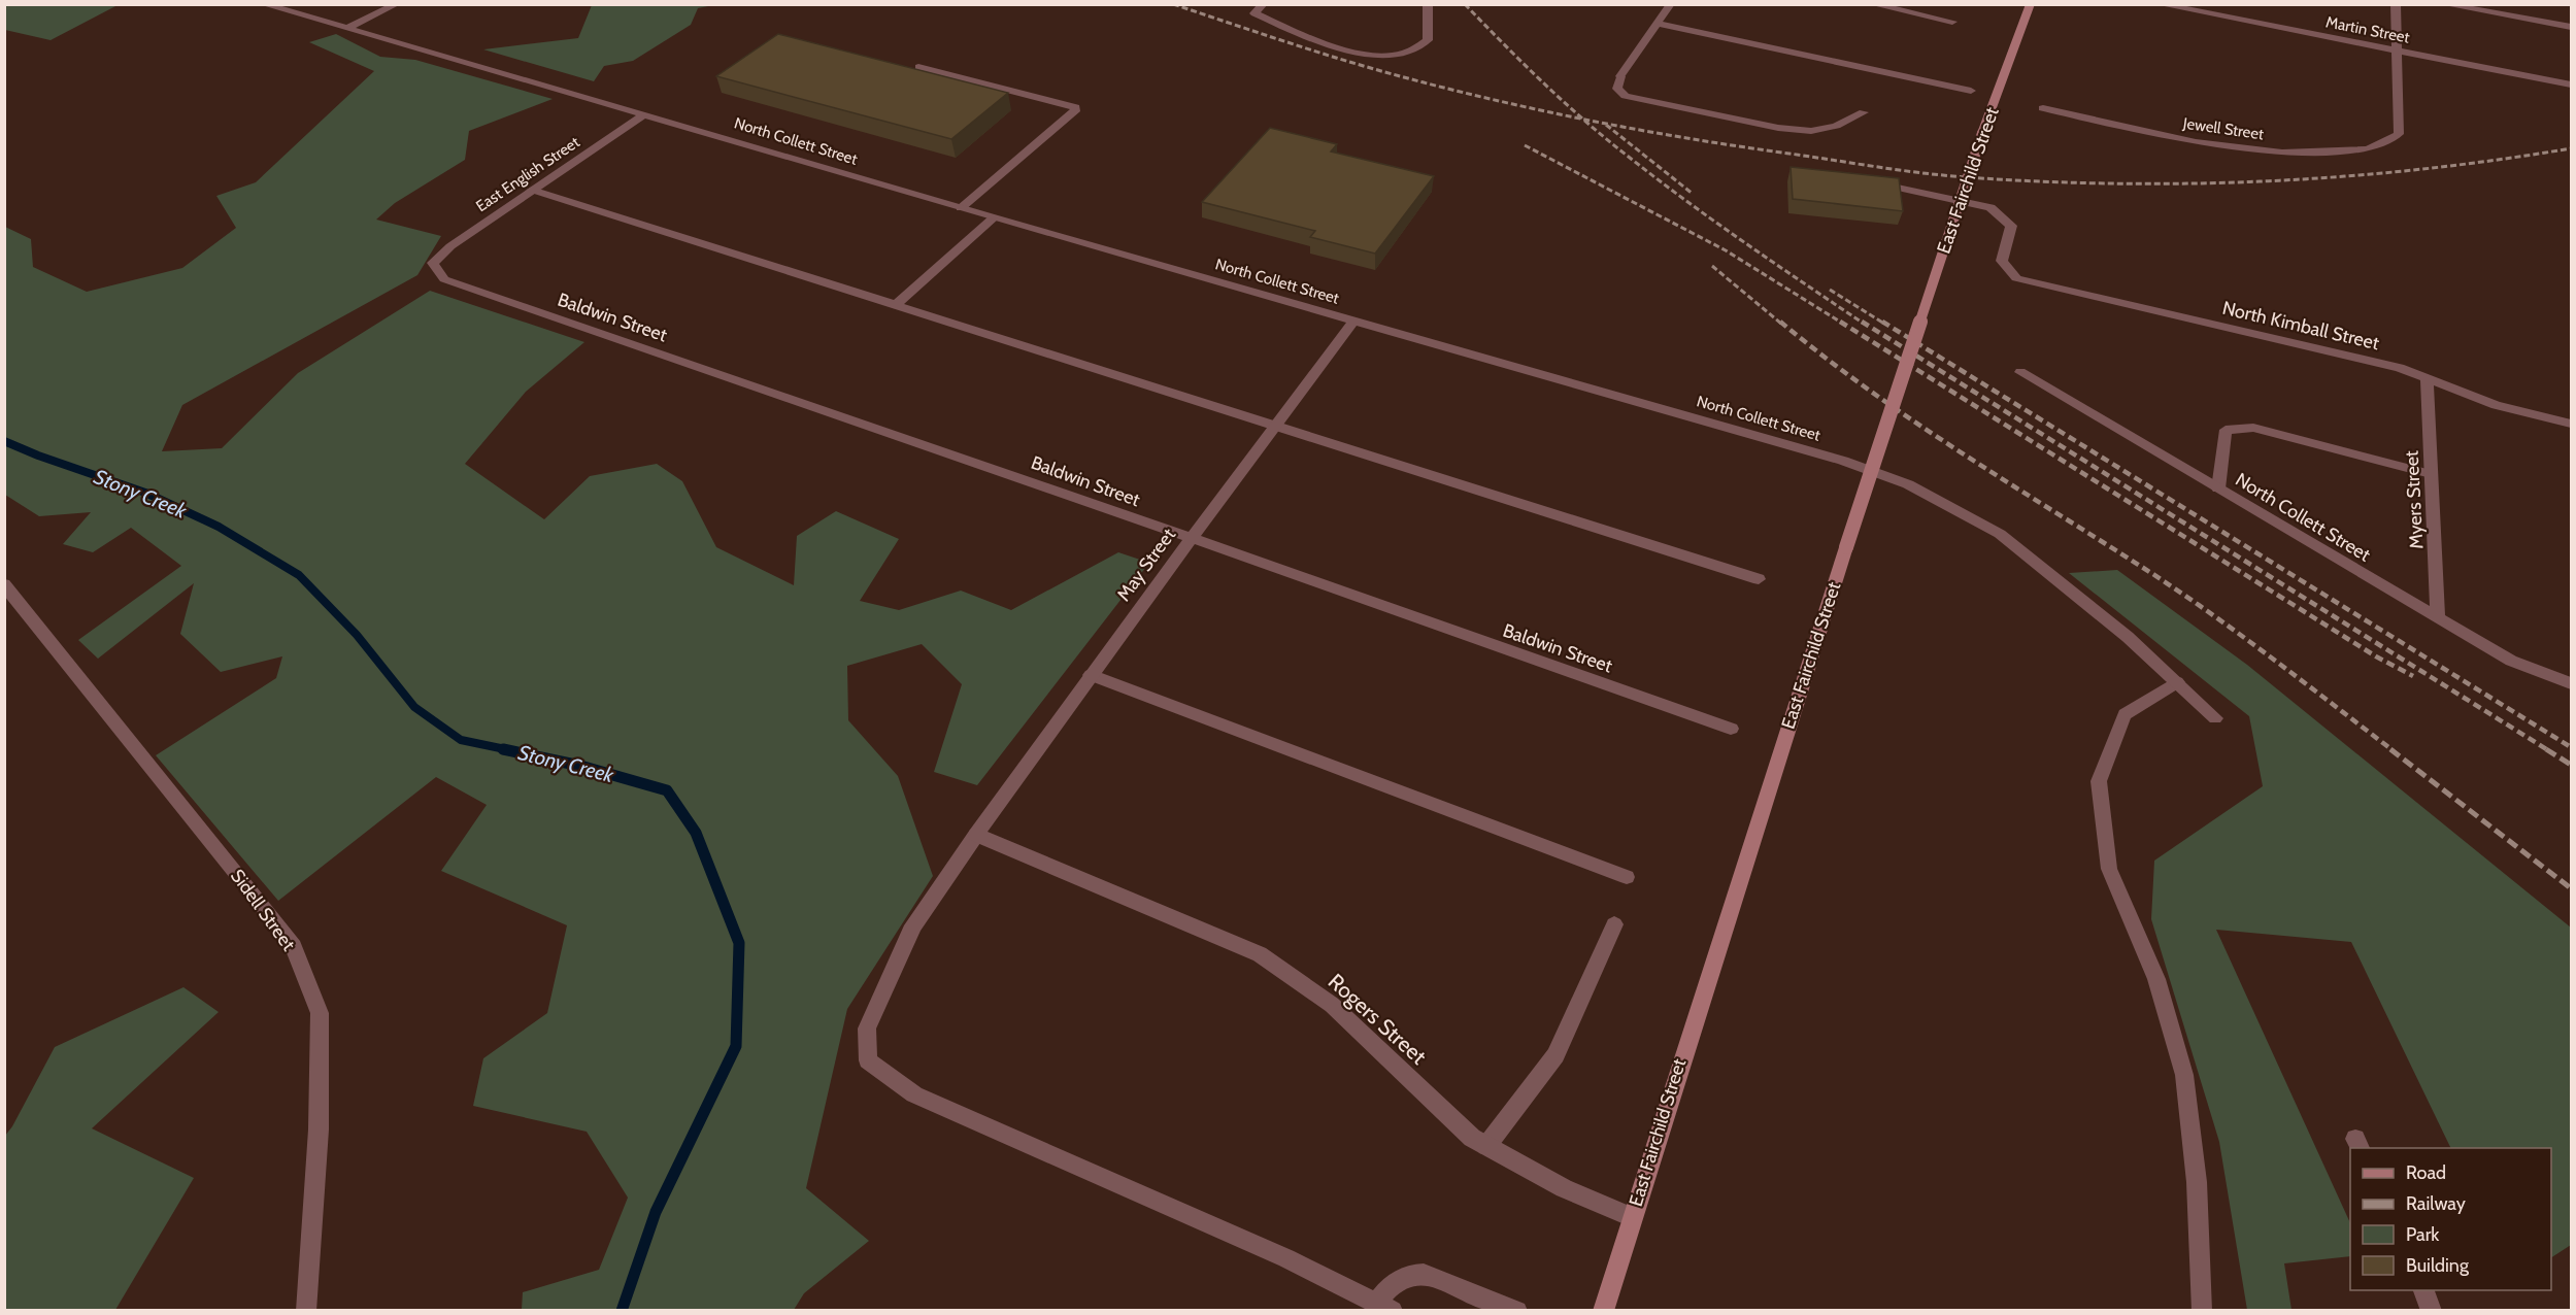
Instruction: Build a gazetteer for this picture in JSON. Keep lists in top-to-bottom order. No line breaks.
{"streets":{"street":["Martin Street","Jewell Street","North Collett Street","East English Street","East Fairchild Street","Baldwin Street","North Kimball Street","Myers Street","May Street","Sidell Street","Rogers Street"]},"crossings":[["Martin Street","Jewell Street"],["North Collett Street","East English Street"],["North Collett Street","Myers Street"],["North Collett Street","May Street"],["East English Street","Baldwin Street"],["East Fairchild Street","Rogers Street"],["Baldwin Street","May Street"],["North Kimball Street","Myers Street"],["May Street","Rogers Street"]],"water":["Stony Creek"],"legend":["Road","Railway","Park","Building"]}
